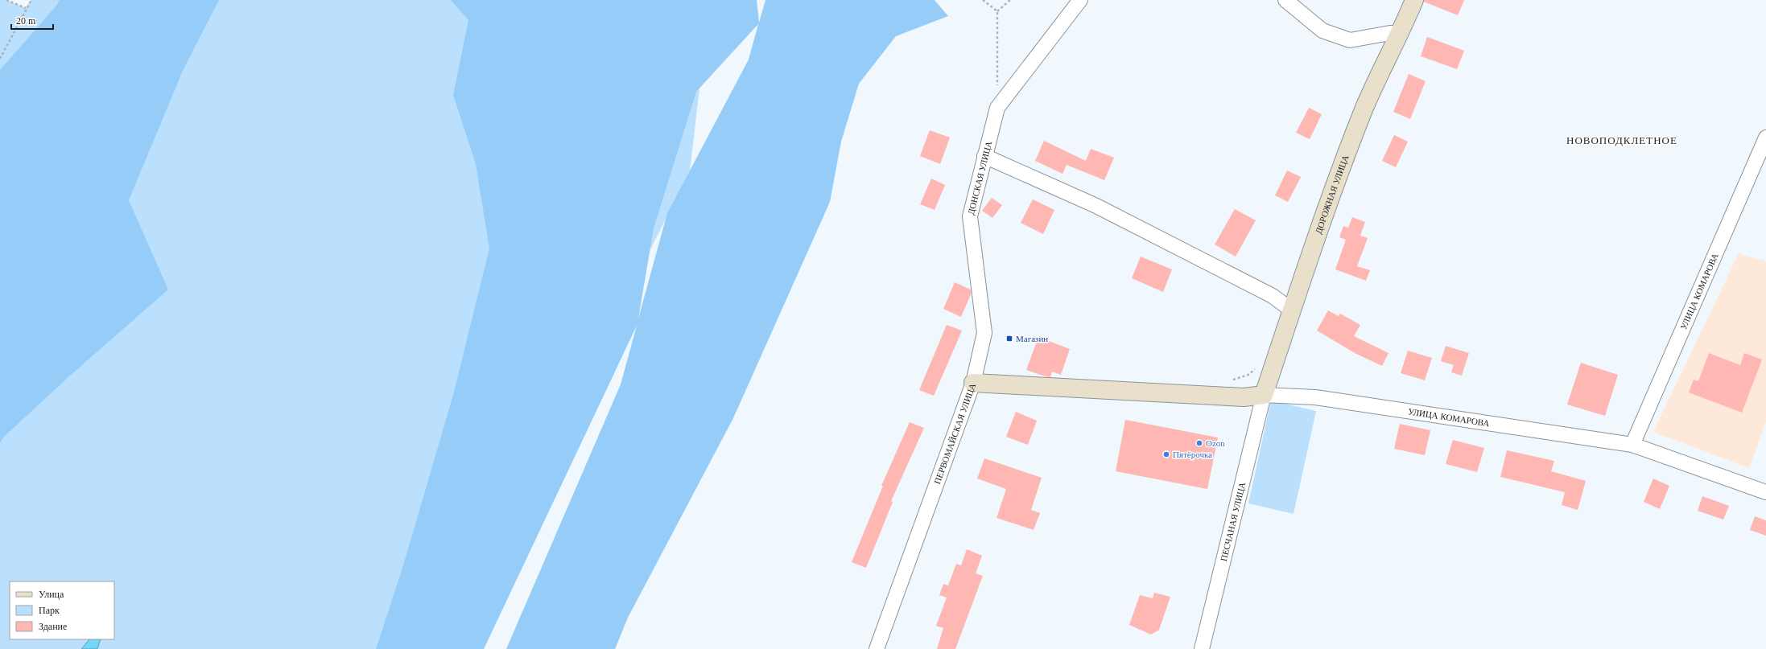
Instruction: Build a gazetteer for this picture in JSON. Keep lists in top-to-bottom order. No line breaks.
{"streets":{"street":["ДОНСКАЯ УЛИЦА","ДОРОЖНАЯ УЛИЦА","УЛИЦА КОМАРОВА","ПЕРВОМАЙСКАЯ УЛИЦА","ПЕСЧАНАЯ УЛИЦА"]},"crossings":[["ДОНСКАЯ УЛИЦА","ПЕРВОМАЙСКАЯ УЛИЦА"],["ДОРОЖНАЯ УЛИЦА","УЛИЦА КОМАРОВА"],["ДОРОЖНАЯ УЛИЦА","ПЕРВОМАЙСКАЯ УЛИЦА"],["ДОРОЖНАЯ УЛИЦА","ПЕСЧАНАЯ УЛИЦА"],["УЛИЦА КОМАРОВА","ПЕРВОМАЙСКАЯ УЛИЦА"],["УЛИЦА КОМАРОВА","ПЕСЧАНАЯ УЛИЦА"],["ПЕРВОМАЙСКАЯ УЛИЦА","ПЕСЧАНАЯ УЛИЦА"]],"districts":["НОВОПОДКЛЕТНОЕ"],"places":{"transit":["Магазин"],"other":["Ozon","Пятёрочка"]},"legend":["Улица","Парк","Здание"],"scale_bar":"20 m"}
